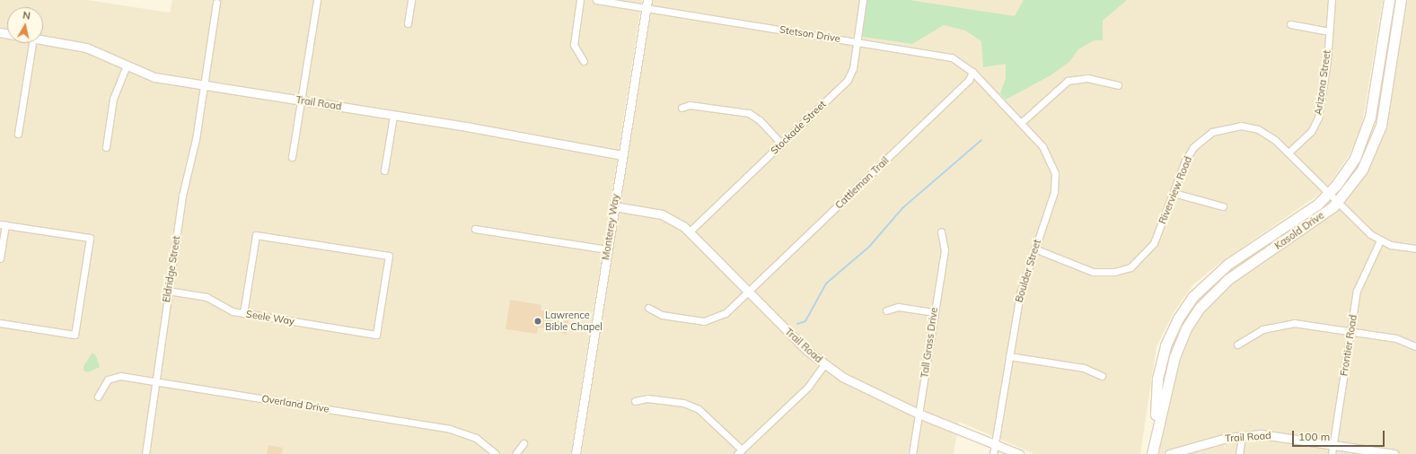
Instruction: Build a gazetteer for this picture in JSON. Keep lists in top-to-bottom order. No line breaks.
{"streets":{"main road":["Kasold Drive"],"street":["Stetson Drive","Arizona Street","Trail Road","Stockade Street","Cattleman Trail","Riverview Road","Monterey Way","Eldridge Street","Boulder Street","Seele Way","Tall Grass Drive","Frontier Road","Overland Drive"]},"crossings":[["Stetson Drive","Stockade Street"],["Stetson Drive","Cattleman Trail"],["Stetson Drive","Monterey Way"],["Stetson Drive","Boulder Street"],["Arizona Street","Riverview Road"],["Trail Road","Stockade Street"],["Trail Road","Cattleman Trail"],["Trail Road","Monterey Way"],["Trail Road","Eldridge Street"],["Trail Road","Boulder Street"],["Trail Road","Tall Grass Drive"],["Trail Road","Frontier Road"],["Riverview Road","Kasold Drive"],["Riverview Road","Boulder Street"],["Riverview Road","Frontier Road"],["Eldridge Street","Seele Way"],["Eldridge Street","Overland Drive"]],"places":["Lawrence Bible Chapel"],"scale_bar":"100 m","north":"top"}
